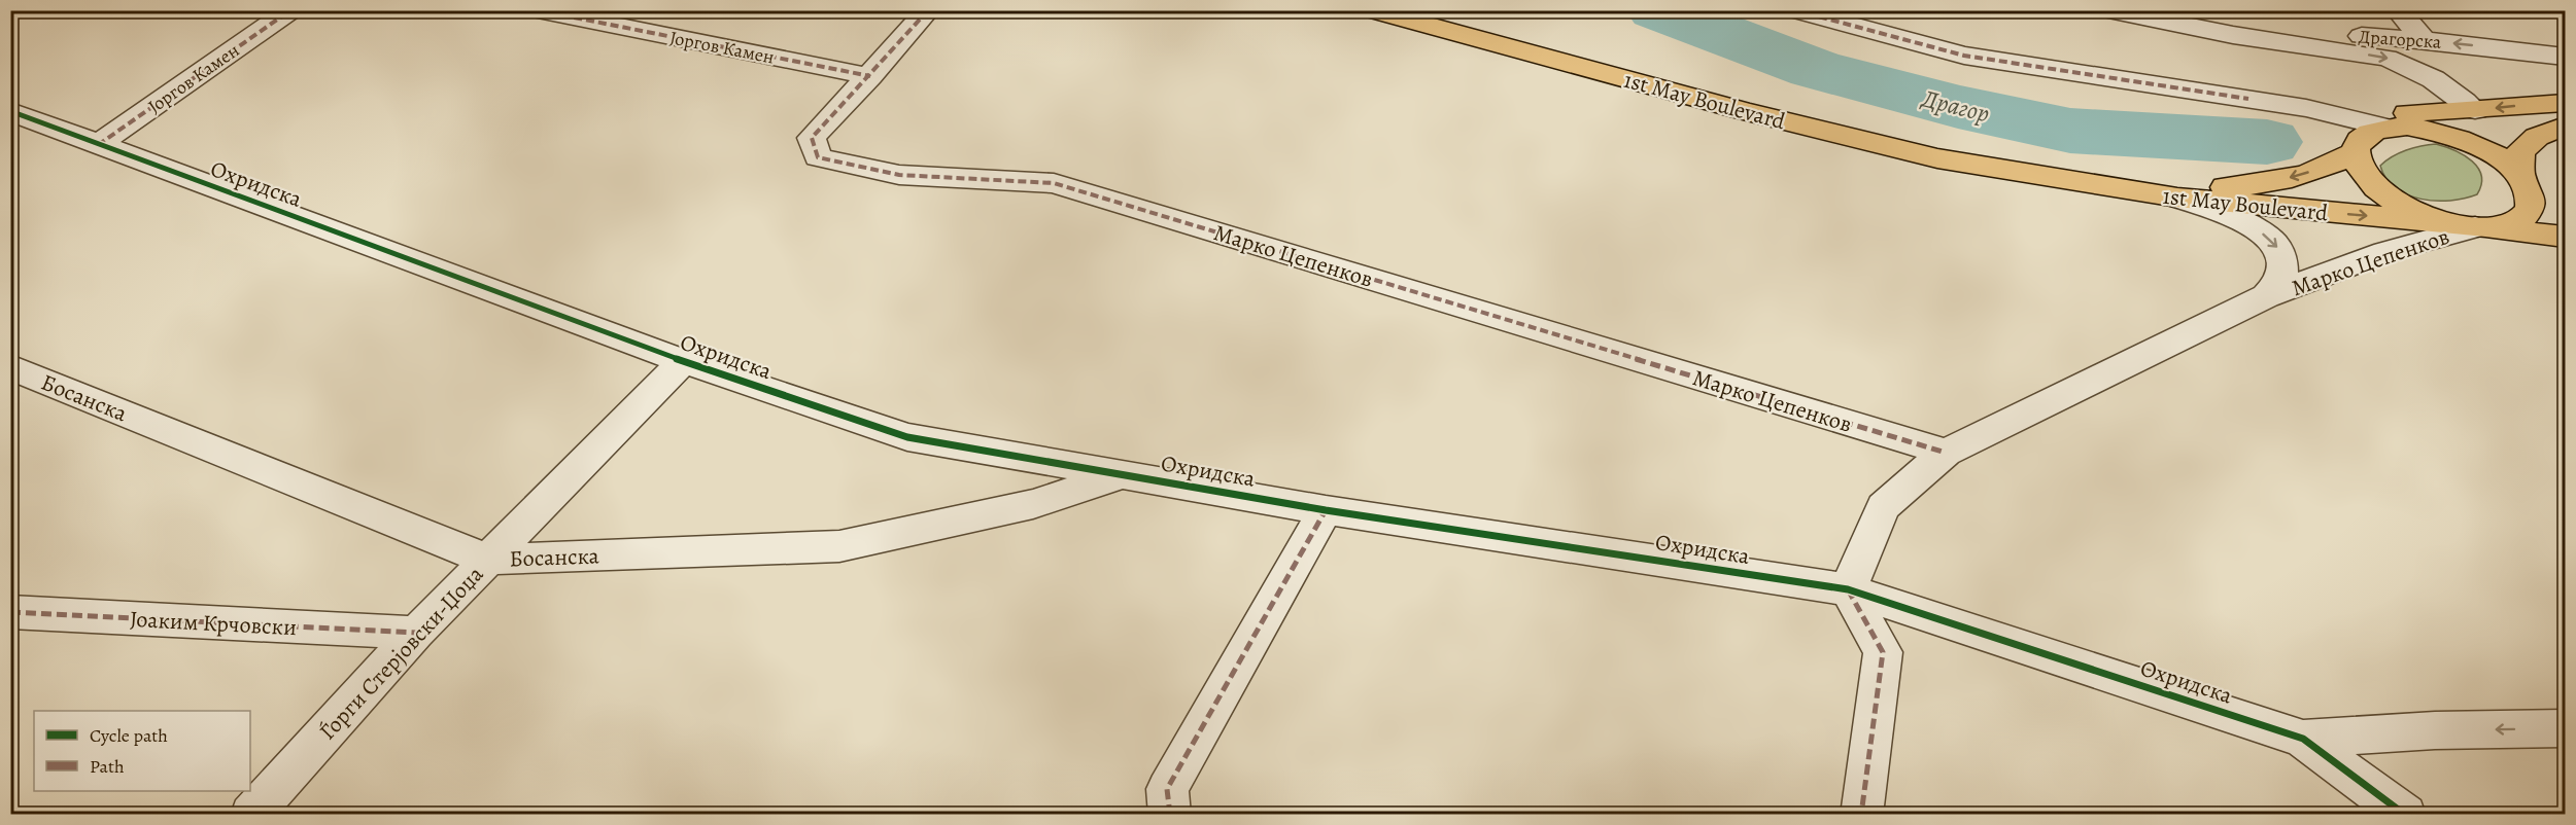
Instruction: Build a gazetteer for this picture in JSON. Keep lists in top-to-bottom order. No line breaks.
{"streets":{"main road":["1st May Boulevard"],"street":["Драгорска","Јоргов Камен","Охридска","Марко Цепенков","Босанска","Јоаким Крчовски","Ѓорги Стерјовски-Џоџа"]},"crossings":[["Драгорска","1st May Boulevard"],["Јоргов Камен","Охридска"],["Јоргов Камен","Марко Цепенков"],["1st May Boulevard","Марко Цепенков"],["Охридска","Марко Цепенков"],["Охридска","Босанска"],["Охридска","Ѓорги Стерјовски-Џоџа"],["Босанска","Ѓорги Стерјовски-Џоџа"],["Јоаким Крчовски","Ѓорги Стерјовски-Џоџа"]],"water":["Драгор"],"legend":["Cycle path","Path"]}
